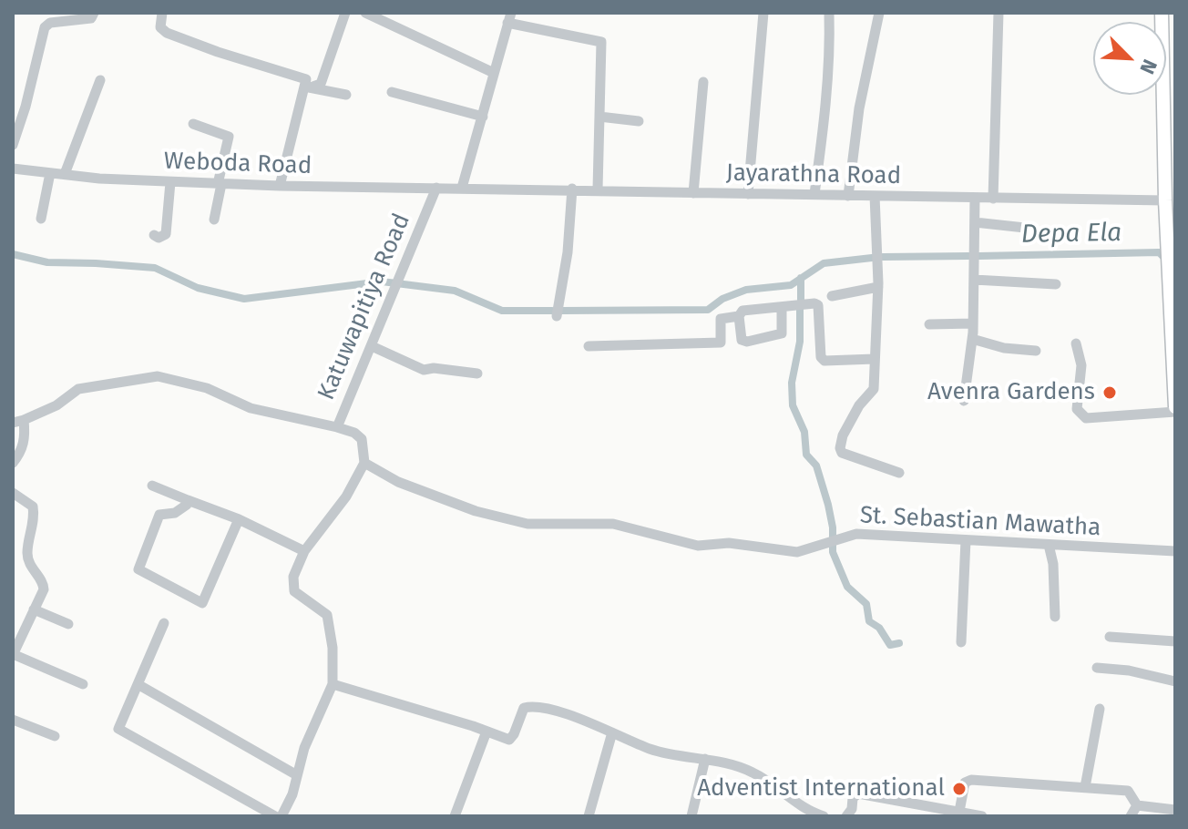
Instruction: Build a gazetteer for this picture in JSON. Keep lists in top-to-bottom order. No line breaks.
{"streets":{"street":["Weboda Road","Jayarathna Road","Katuwapitiya Road","St. Sebastian Mawatha"]},"crossings":[["Weboda Road","Jayarathna Road"],["Weboda Road","Katuwapitiya Road"],["Katuwapitiya Road","St. Sebastian Mawatha"]],"water":["Depa Ela"],"places":["Avenra Gardens","Adventist International"],"north":"bottom right"}
